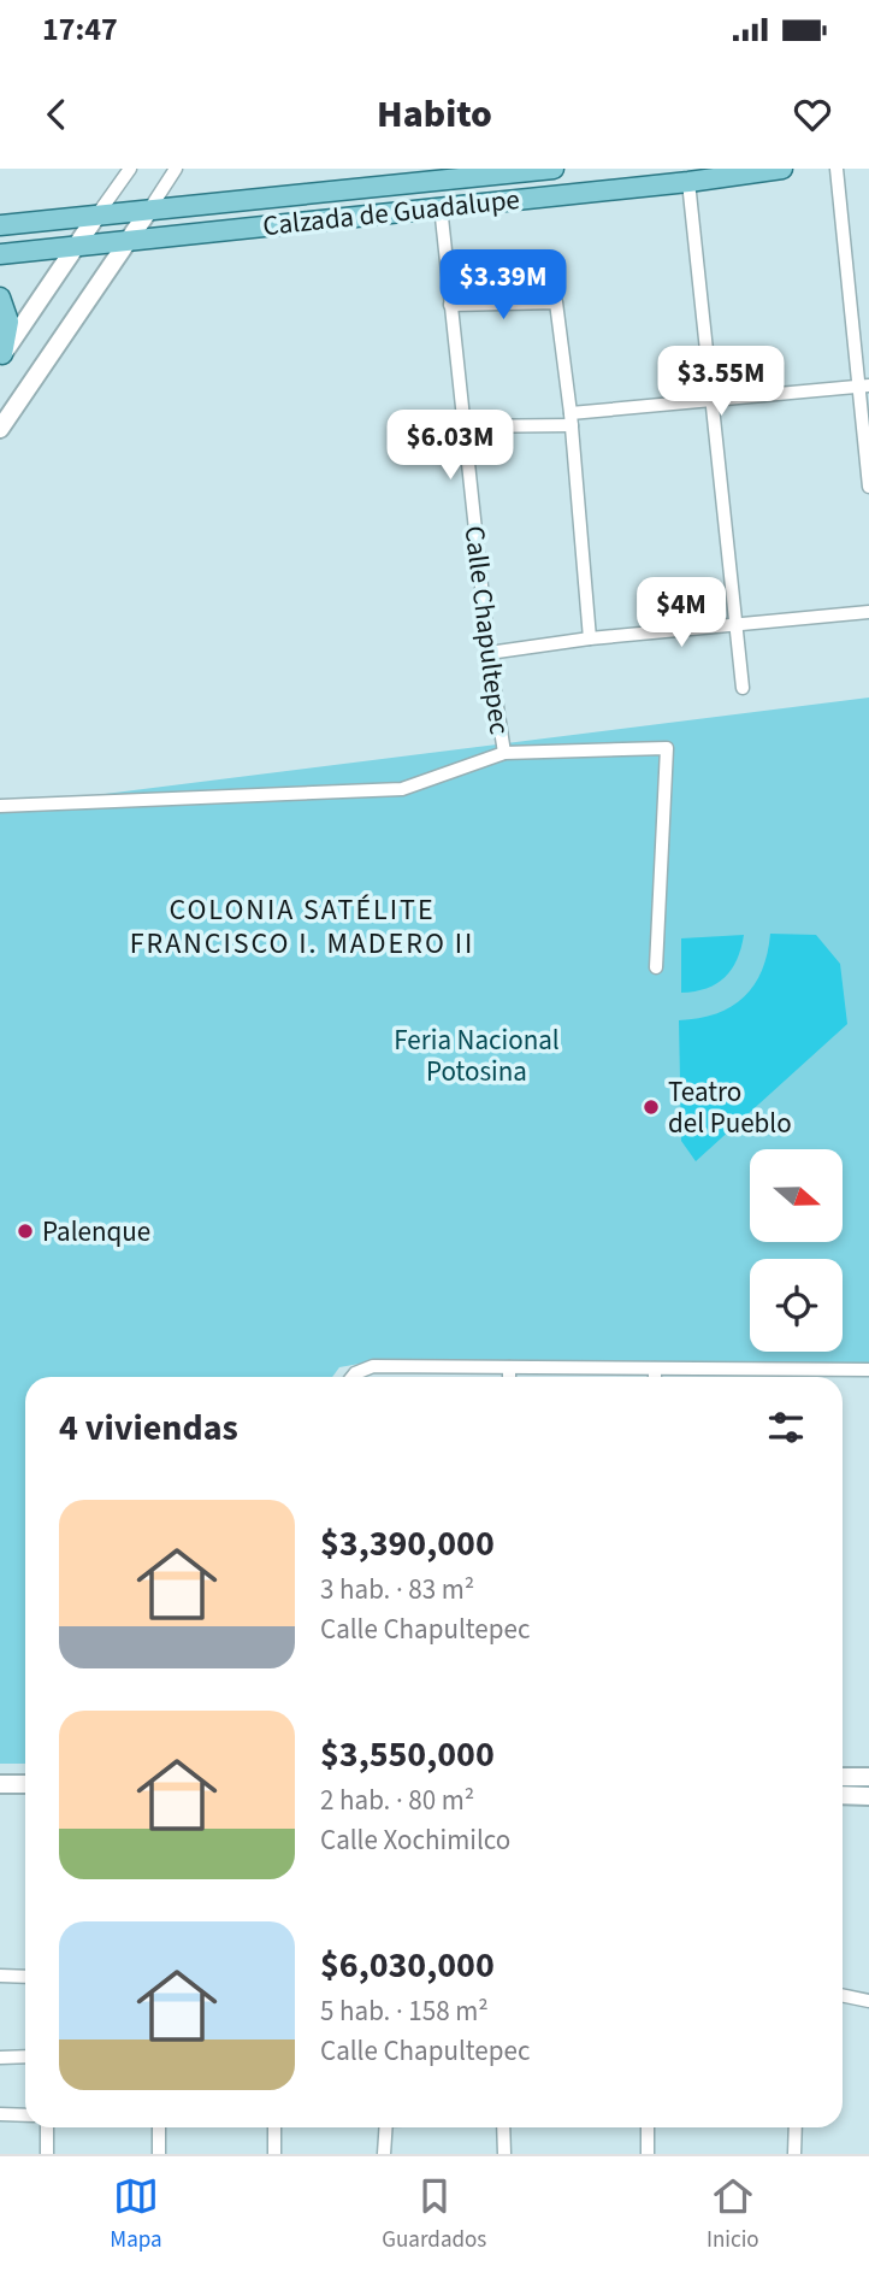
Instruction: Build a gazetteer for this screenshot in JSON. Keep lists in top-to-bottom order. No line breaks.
{"streets":{"main road":["Calzada de Guadalupe"],"street":["Calle Chapultepec"]},"crossings":[["Calzada de Guadalupe","Calle Chapultepec"]],"districts":["COLONIA SATÉLITE FRANCISCO I. MADERO II"],"parks":["Feria Nacional Potosina"],"places":["Teatro del Pueblo","Palenque"],"north":"right","page":{"status":"17:47","header":"Habito","price":["$3.39M","$3.55M","$6.03M","$4M"],"heading":"4 viviendas","list":[{"name":"$3,390,000","note":"3 hab. · 83 m² · Calle Chapultepec"},{"name":"$3,550,000","note":"2 hab. · 80 m² · Calle Xochimilco"},{"name":"$6,030,000","note":"5 hab. · 158 m² · Calle Chapultepec"}],"tabs":["Mapa","Guardados","Inicio"]}}
